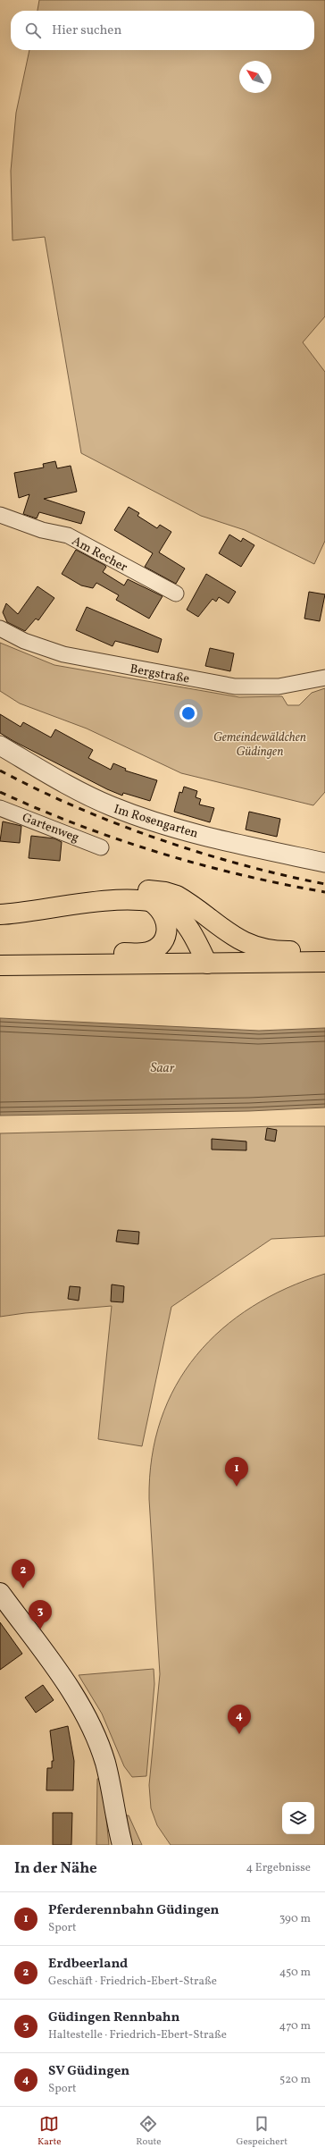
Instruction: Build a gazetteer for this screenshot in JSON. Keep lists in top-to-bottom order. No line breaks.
{"streets":{"street":["Am Recher","Bergstraße","Im Rosengarten","Gartenweg"]},"water":["Saar"],"parks":["Gemeindewäldchen Güdingen"],"north":"top left","page":{"search":"Hier suchen","pins":["1","2","3","4"],"heading":["In der Nähe","4 Ergebnisse"],"list":[{"mark":"1","name":"Pferderennbahn Güdingen","note":"Sport","value":"390 m"},{"mark":"2","name":"Erdbeerland","note":"Geschäft · Friedrich-Ebert-Straße","value":"450 m"},{"mark":"3","name":"Güdingen Rennbahn","note":"Haltestelle · Friedrich-Ebert-Straße","value":"470 m"},{"mark":"4","name":"SV Güdingen","note":"Sport","value":"520 m"}],"nav":["Karte","Route","Gespeichert"]}}
